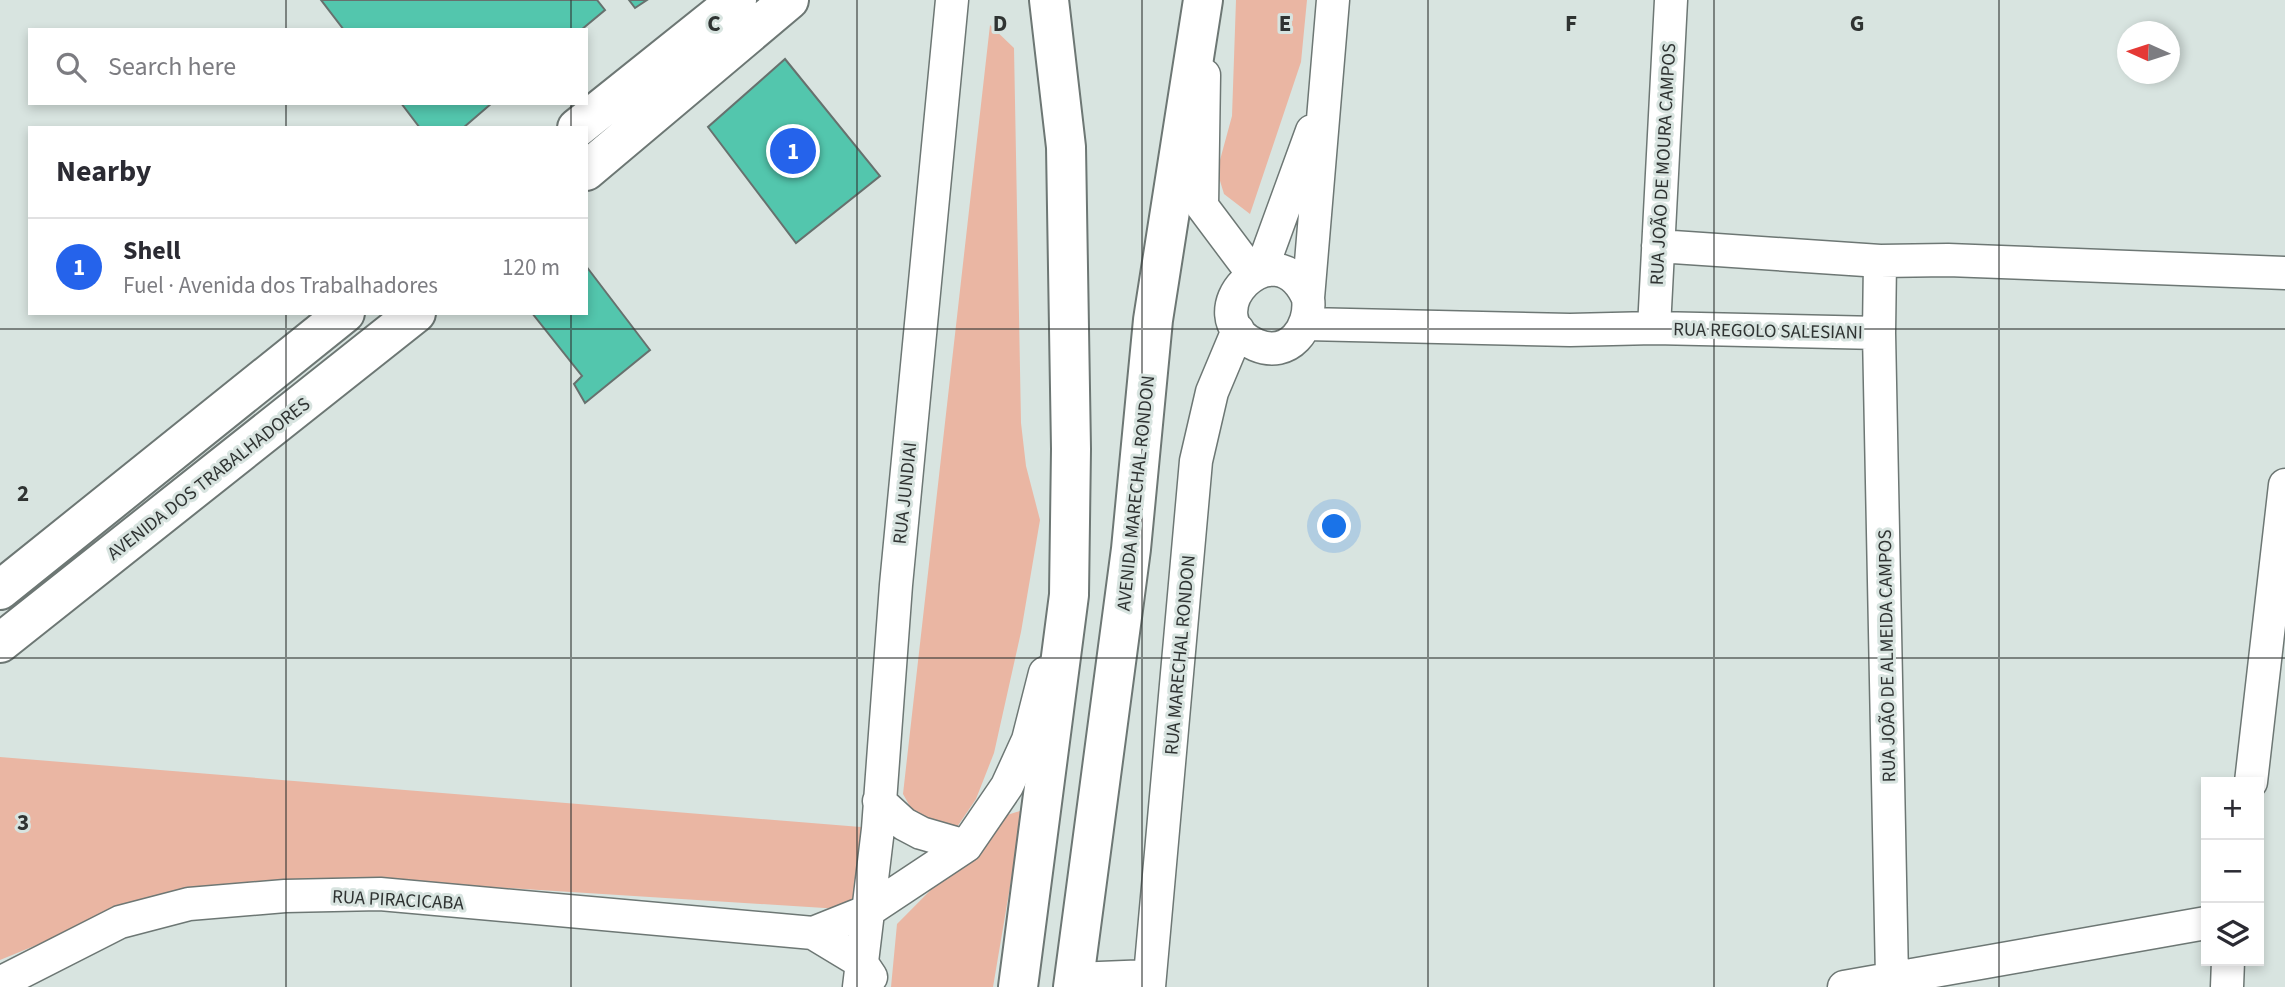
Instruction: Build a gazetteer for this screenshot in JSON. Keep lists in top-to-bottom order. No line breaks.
{"streets":{"main road":["AVENIDA DOS TRABALHADORES","AVENIDA MARECHAL RONDON"],"street":["RUA JOÃO DE MOURA CAMPOS","RUA REGOLO SALESIANI","RUA JUNDIAI","RUA MARECHAL RONDON","RUA JOÃO DE ALMEIDA CAMPOS","RUA PIRACICABA"]},"crossings":[["RUA JOÃO DE MOURA CAMPOS","RUA REGOLO SALESIANI"],["RUA REGOLO SALESIANI","RUA MARECHAL RONDON"],["RUA REGOLO SALESIANI","RUA JOÃO DE ALMEIDA CAMPOS"],["RUA JUNDIAI","RUA PIRACICABA"]],"north":"left","page":{"search":"Search here","pins":"1","heading":"Nearby","list":[{"mark":"1","name":"Shell","note":"Fuel · Avenida dos Trabalhadores","value":"120 m"}],"map_buttons":["+","−"]},"grid":{"columns":["C","D","E","F","G"],"rows":["2","3"]}}
